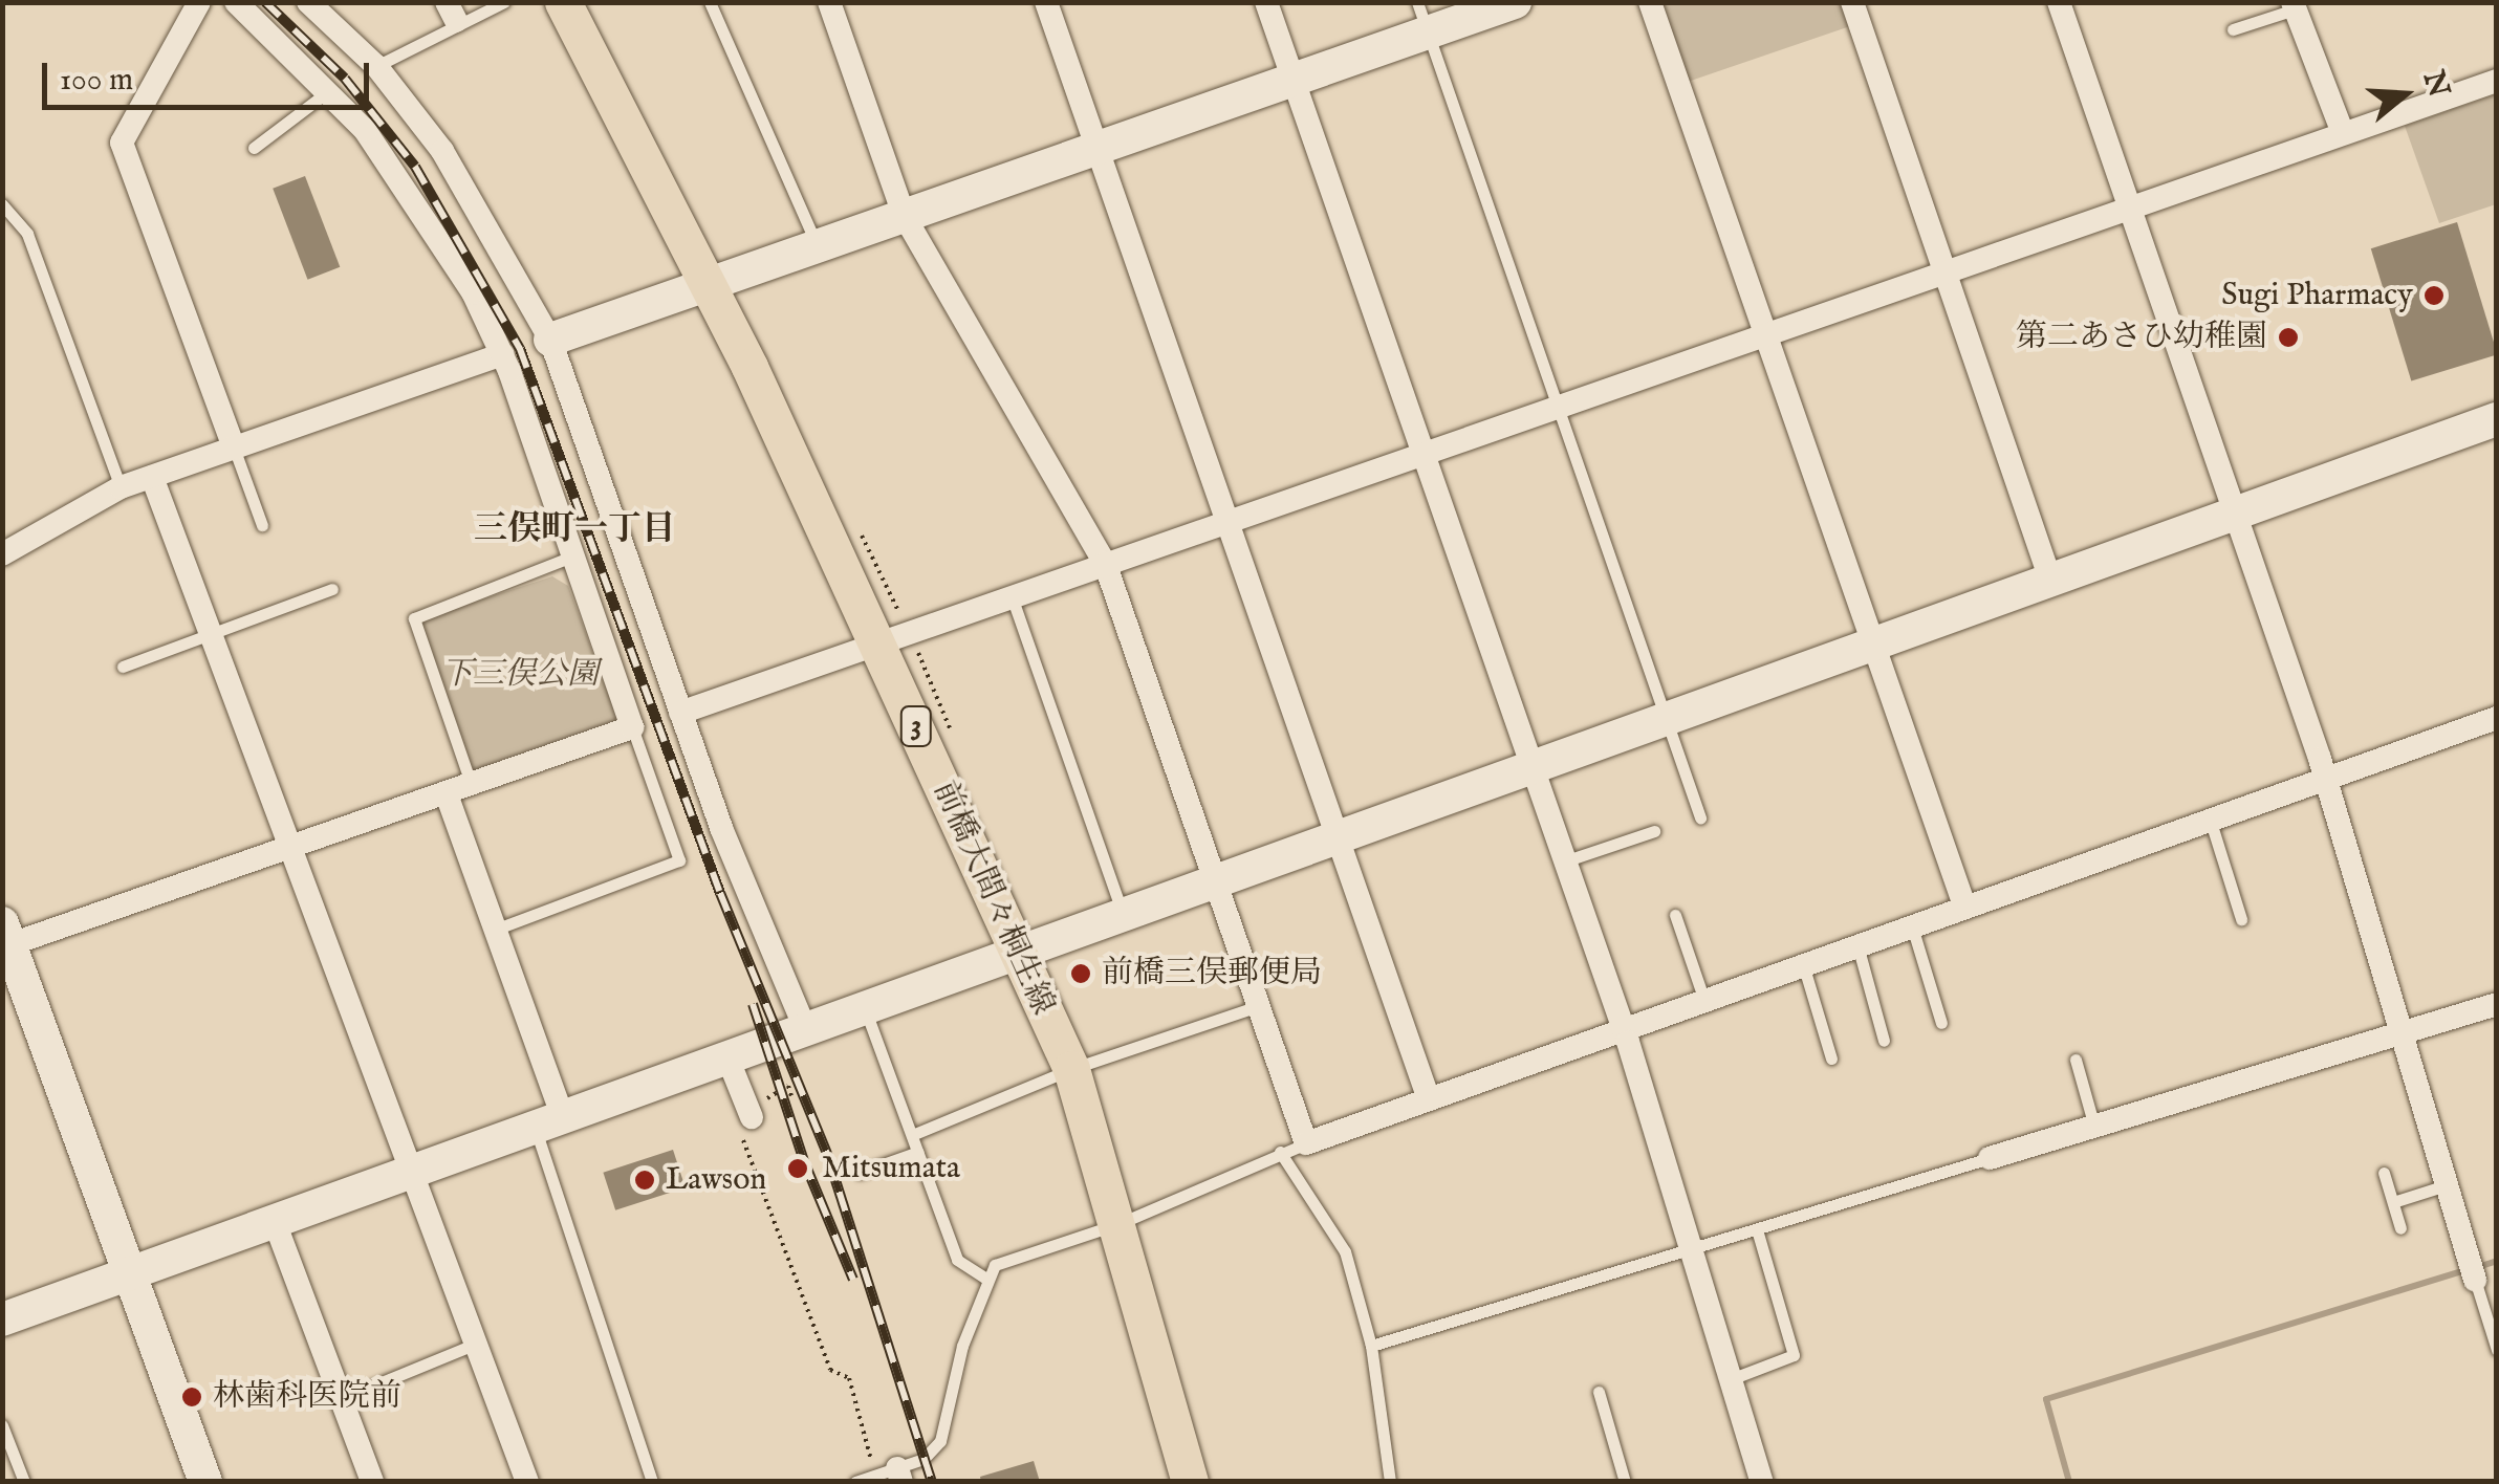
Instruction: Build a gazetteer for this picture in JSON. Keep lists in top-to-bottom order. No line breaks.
{"streets":{"main road":["3","前橋大間々桐生線"]},"districts":["三俣町一丁目"],"parks":["下三俣公園"],"places":["Sugi Pharmacy","第二あさひ幼稚園","前橋三俣郵便局","Mitsumata","Lawson","林歯科医院前"],"scale_bar":"100 m","north":"right"}
